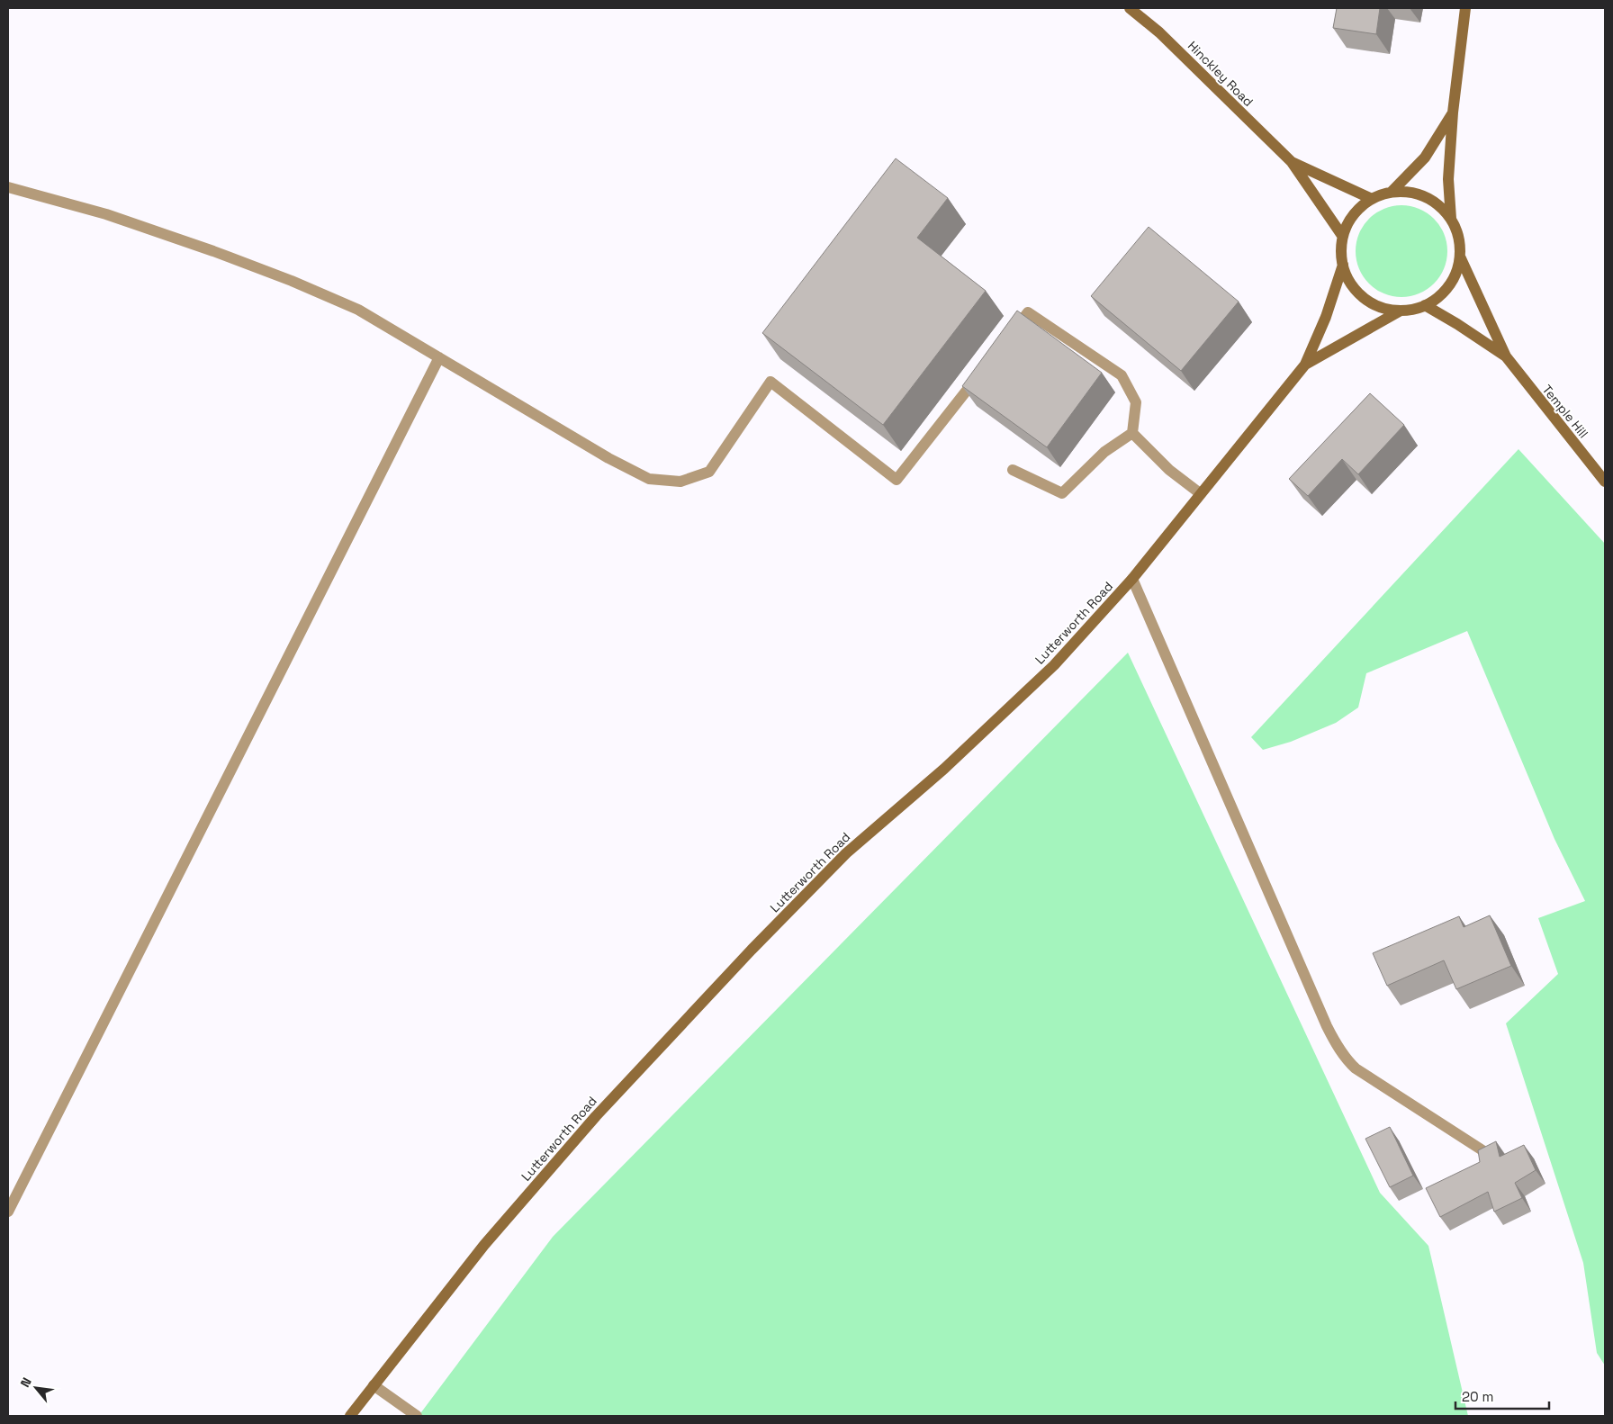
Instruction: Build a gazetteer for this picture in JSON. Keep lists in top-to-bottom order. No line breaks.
{"streets":{"main road":["Hinckley Road","Temple Hill","Lutterworth Road"]},"crossings":[["Hinckley Road","Temple Hill"],["Hinckley Road","Lutterworth Road"],["Temple Hill","Lutterworth Road"]],"scale_bar":"20 m","north":"top left"}
